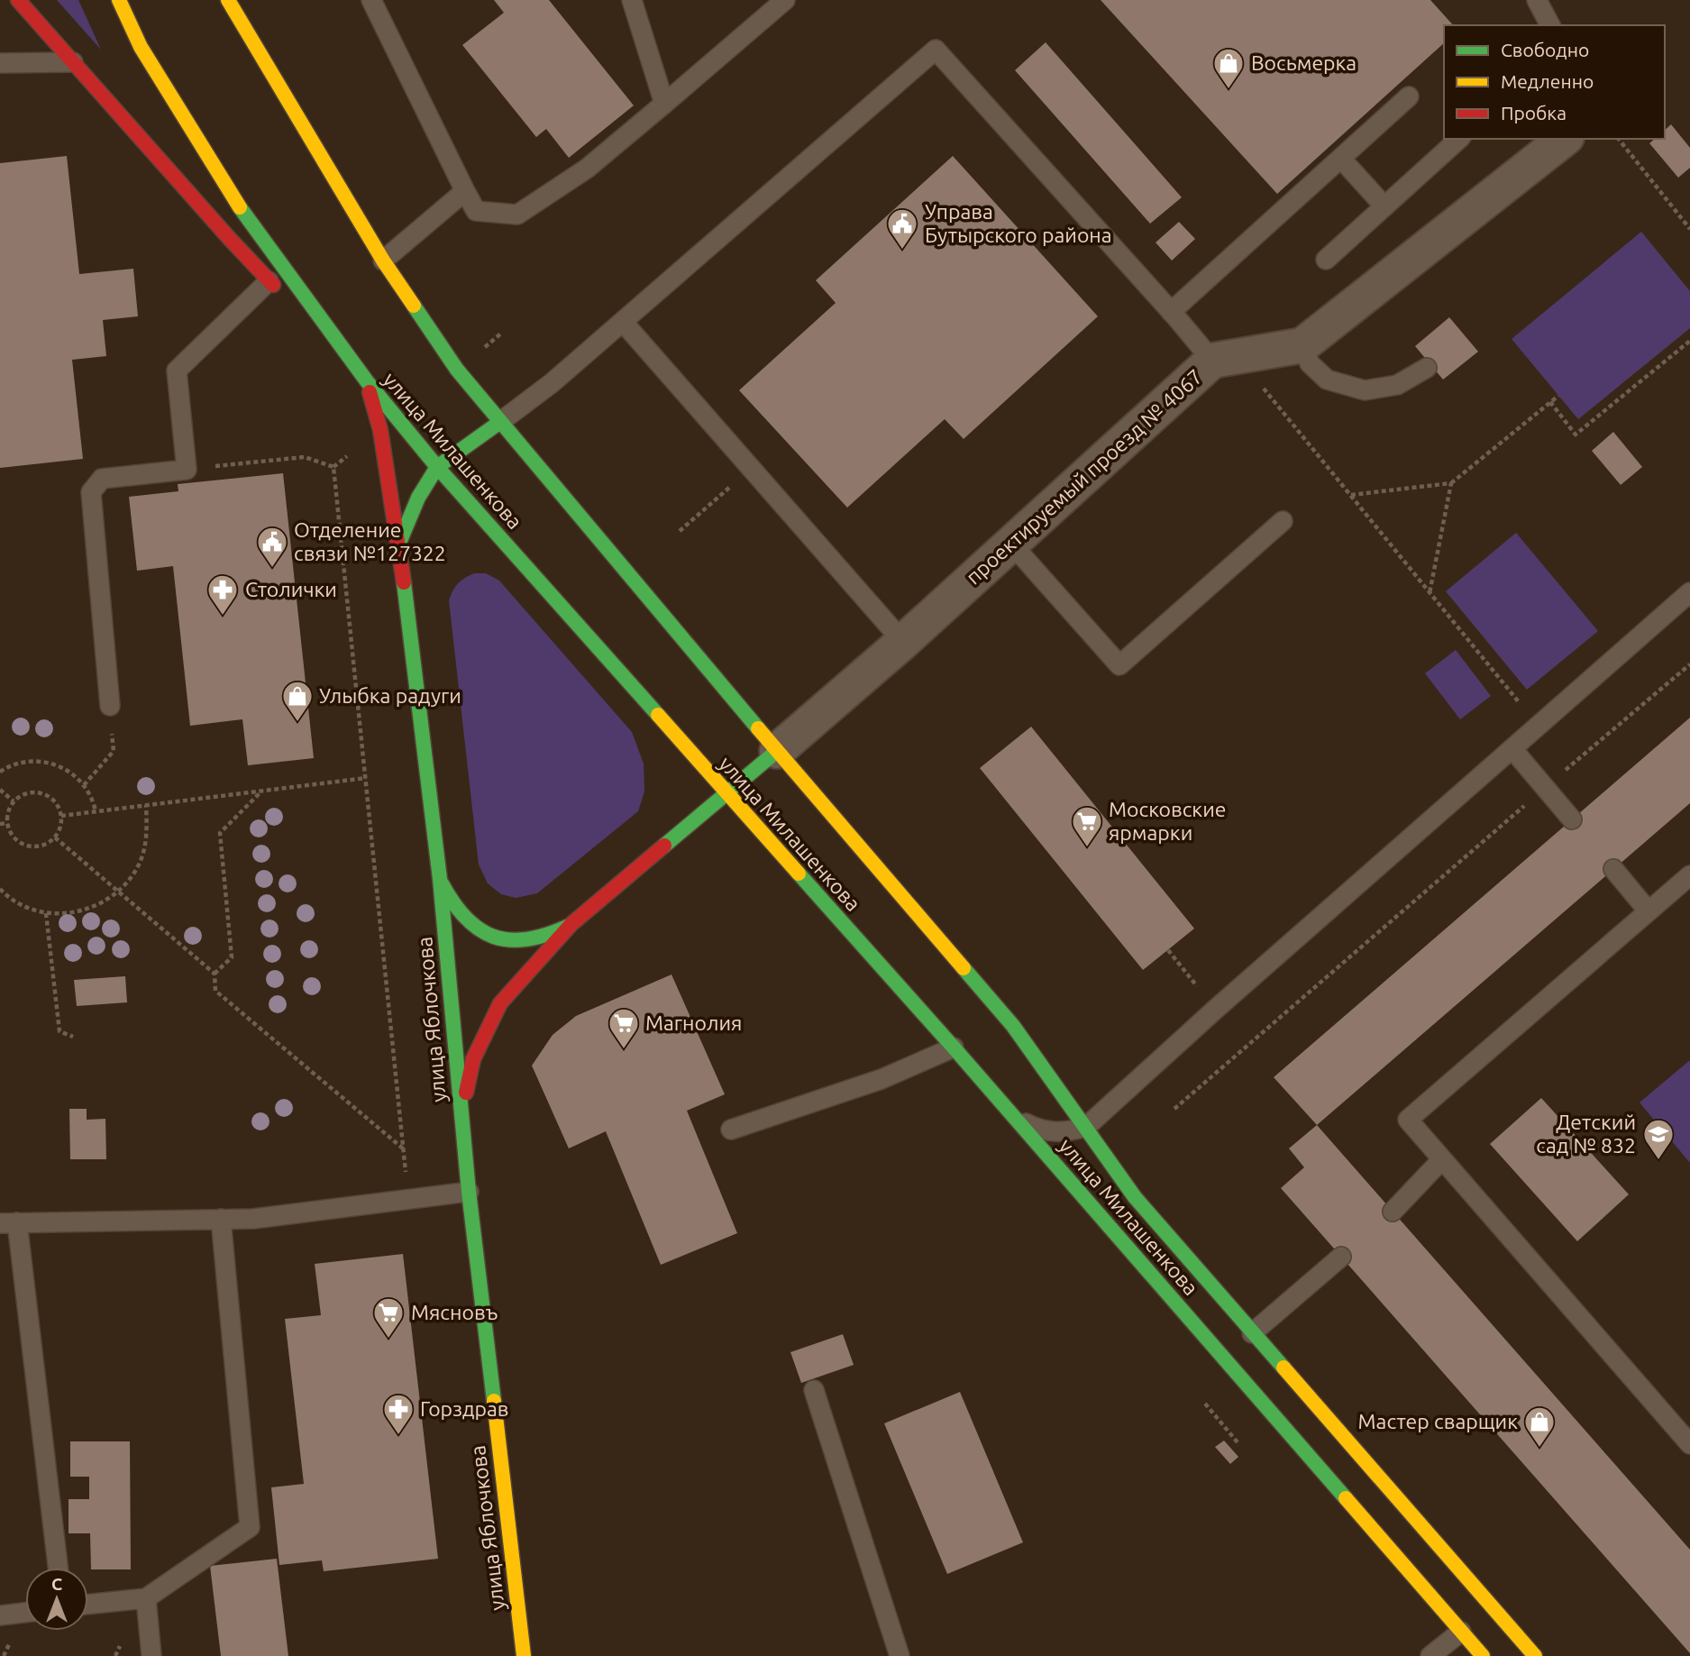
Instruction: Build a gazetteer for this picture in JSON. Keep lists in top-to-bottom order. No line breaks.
{"streets":{"main road":["улица Милашенкова","улица Яблочкова"],"street":["проектируемый проезд № 4067"]},"crossings":[["улица Милашенкова","проектируемый проезд № 4067"],["улица Милашенкова","улица Яблочкова"]],"places":{"shop":["Восьмерка","Улыбка радуги","Мастер сварщик"],"public building":["Управа Бутырского района","Отделение связи №127322"],"pharmacy":["Столички","Горздрав"],"supermarket":["Московские ярмарки","Магнолия","Мясновъ"],"school or university":["Детский сад № 832"]},"legend":["Свободно","Медленно","Пробка"],"north":"top"}
